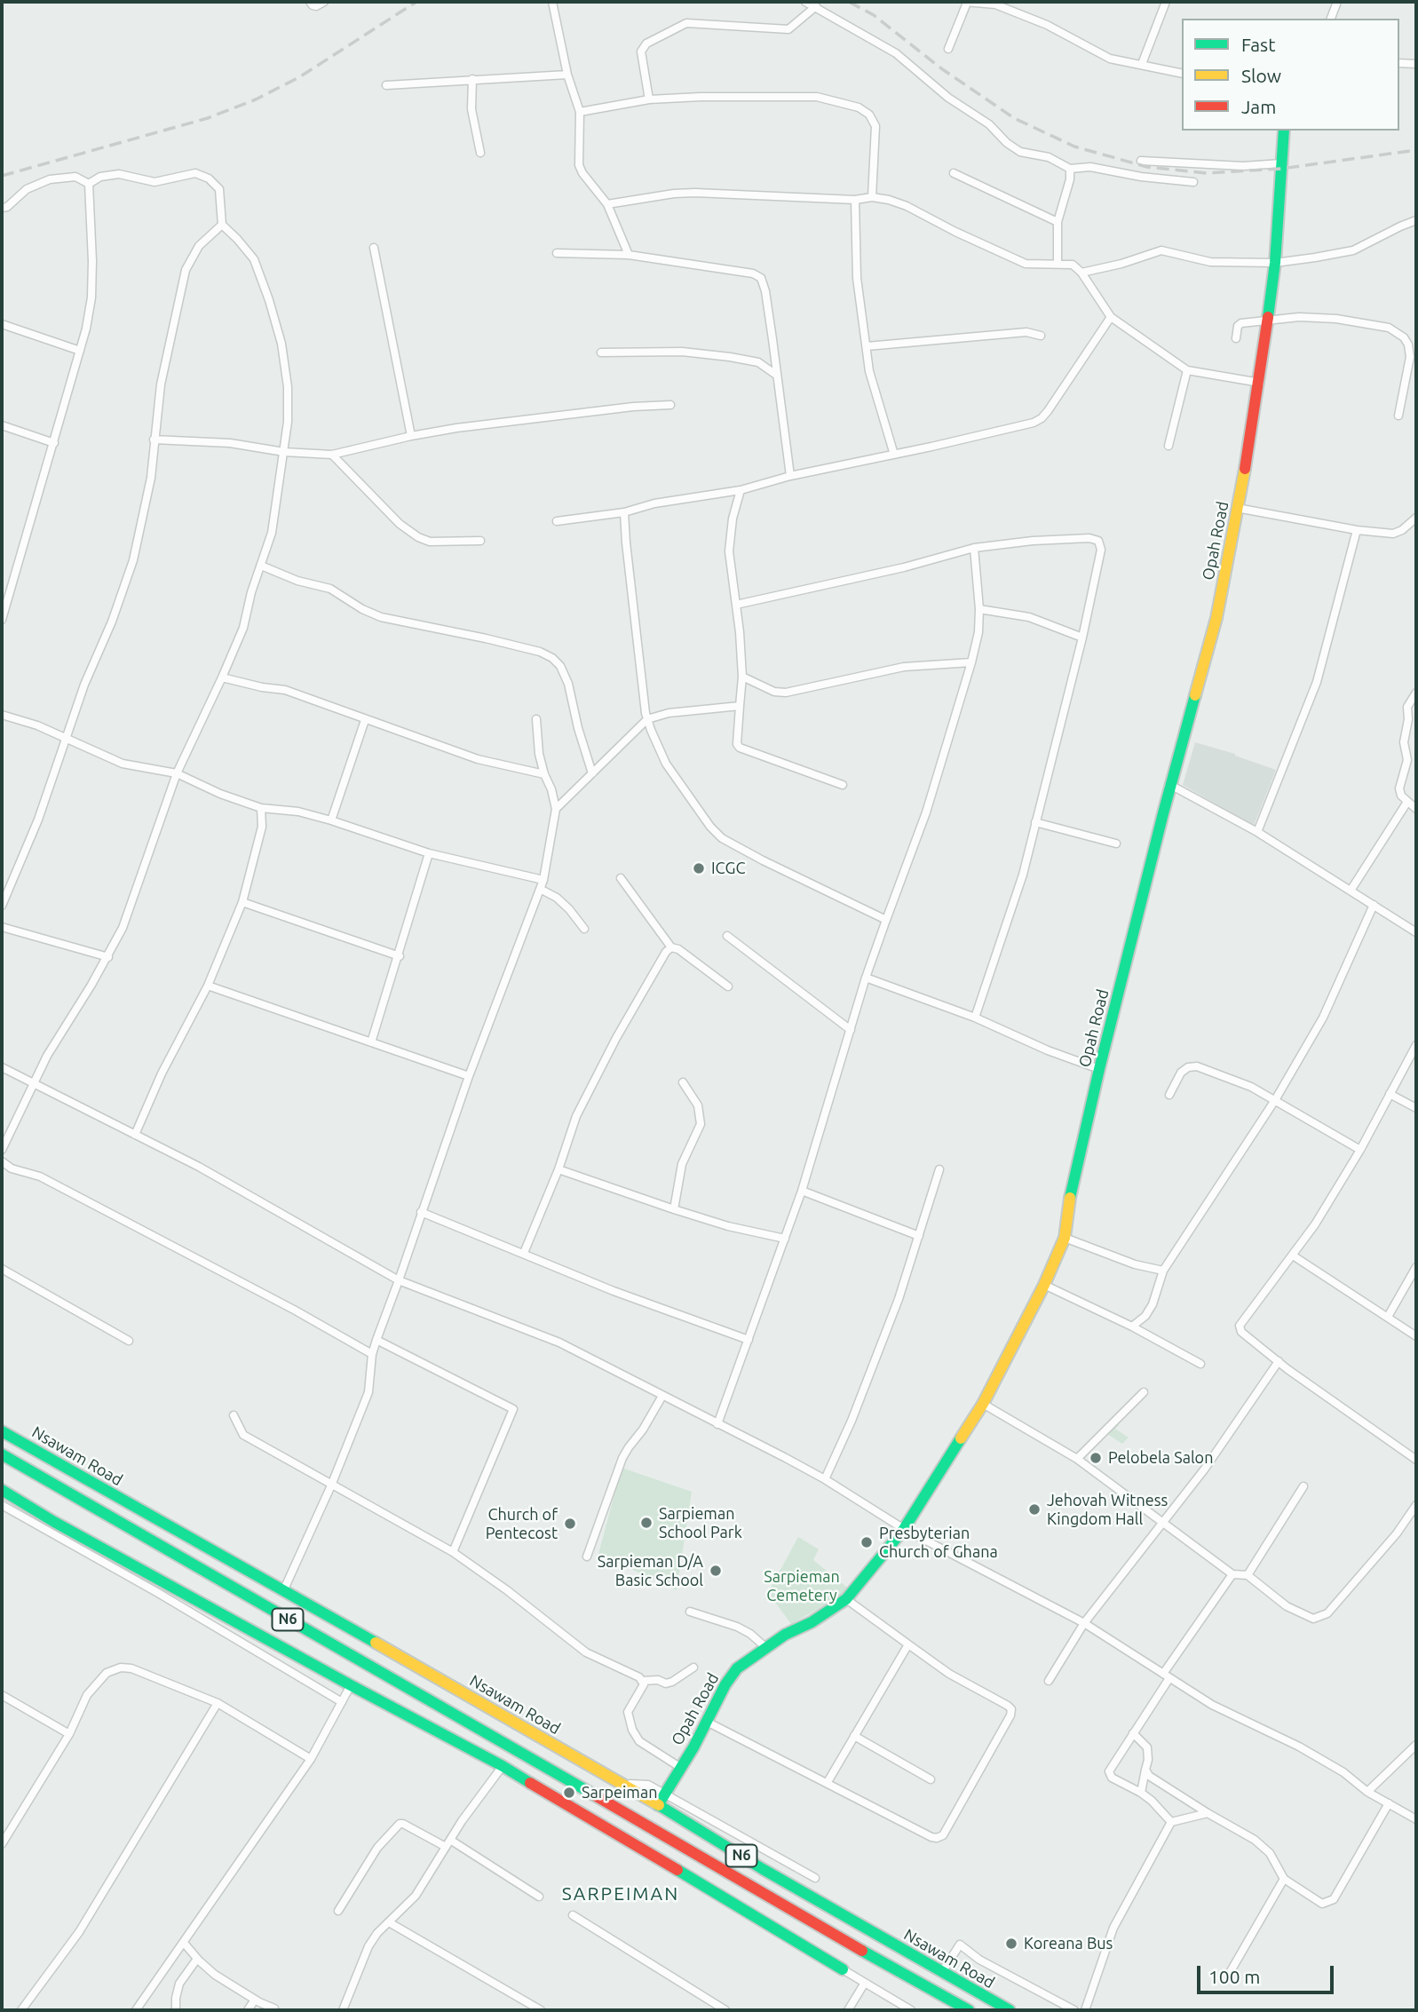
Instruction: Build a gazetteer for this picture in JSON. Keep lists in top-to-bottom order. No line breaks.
{"streets":{"main road":["Opah Road","Nsawam Road","N6"]},"crossings":[["Opah Road","Nsawam Road"]],"districts":["SARPEIMAN"],"parks":["Sarpieman Cemetery"],"places":["ICGC","Pelobela Salon","Jehovah Witness Kingdom Hall","Sarpieman School Park","Church of Pentecost","Presbyterian Church of Ghana","Sarpieman D/A Basic School","Sarpeiman","Koreana Bus"],"legend":["Fast","Slow","Jam"],"scale_bar":"100 m"}
